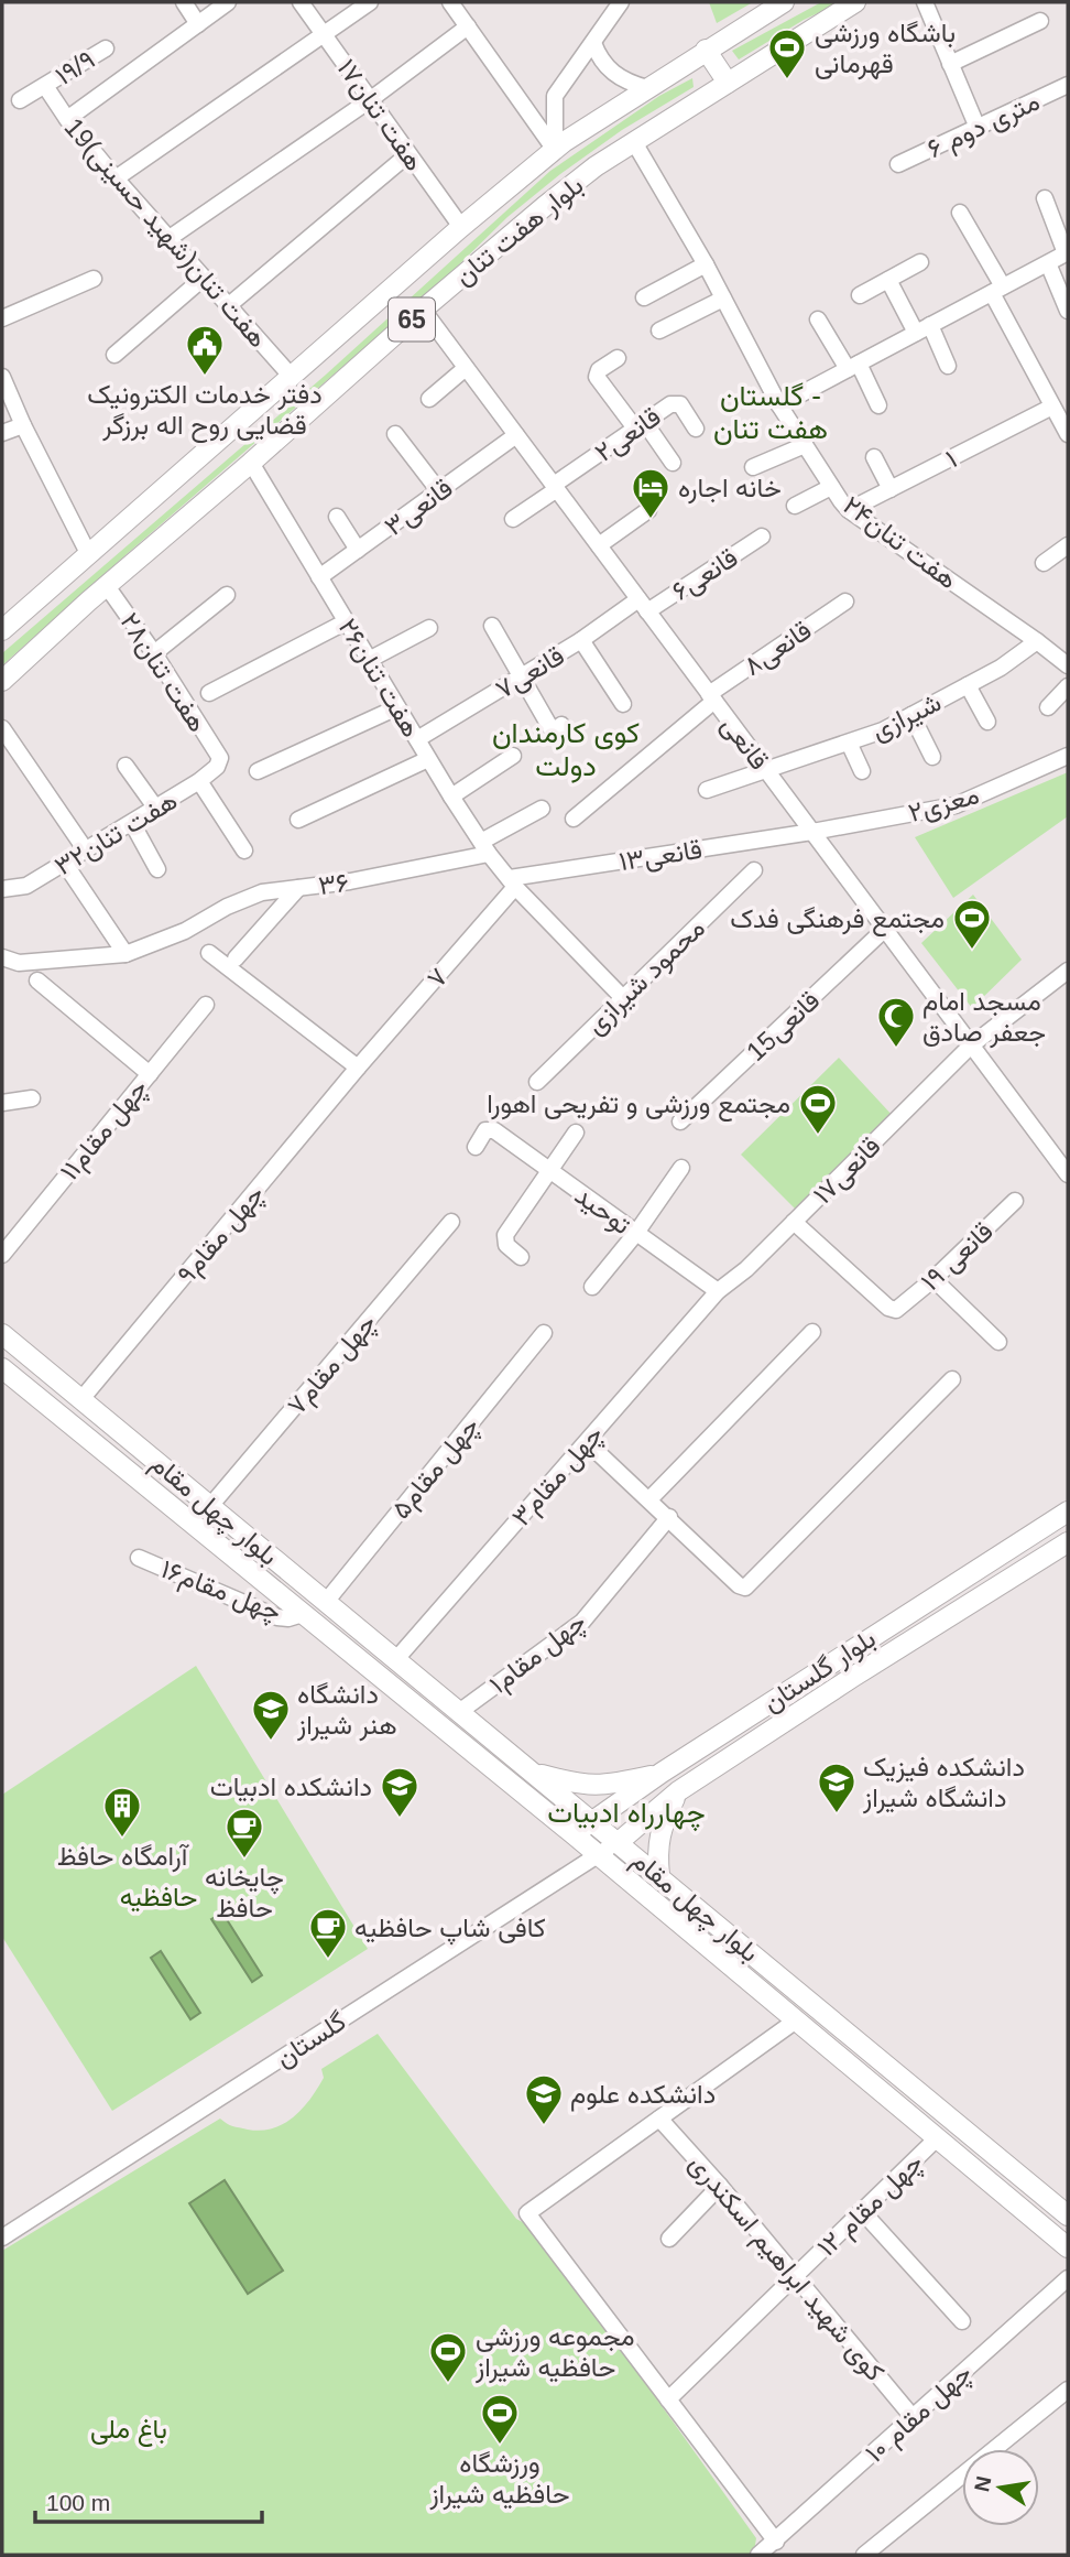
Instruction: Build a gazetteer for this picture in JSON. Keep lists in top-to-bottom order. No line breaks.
{"streets":{"main road":["بلوار هفت تنان","65","بلوار چهل مقام","بلوار گلستان"],"street":["۱۹/۹","هفت تنان۱۷","۶ متری دوم","19هفت تنان(شهید حسینی)","۲قانعی","۱","۳قانعی","هفت تنان۲۴","۶قانعی","۸قانعی","هفت تنان۲۸","۷قانعی","هفت تنان۲۶","شیرازی","قانعی","۲معزی","هفت تنان۳۲","۱۳قانعی","۳۶","محمود شیرازی","۷","15قانعی","چهل مقام۱۱","۱۷قانعی","توحید","چهل مقام۹","قانعی ۱۹","چهل مقام۷","چهل مقام۵","چهل مقام۳","چهل مقام۱۶","چهل مقام۱","گلستان","چهل مقام ۱۲","کوی شهید ابراهیم اسکندری","چهل مقام ۱۰"]},"crossings":[["۱۹/۹","19هفت تنان(شهید حسینی)"],["هفت تنان۱۷","بلوار هفت تنان"],["بلوار هفت تنان","19هفت تنان(شهید حسینی)"],["بلوار هفت تنان","هفت تنان۲۴"],["بلوار هفت تنان","هفت تنان۲۸"],["بلوار هفت تنان","هفت تنان۲۶"],["بلوار هفت تنان","قانعی"],["۲قانعی","قانعی"],["۱","هفت تنان۲۴"],["۳قانعی","هفت تنان۲۶"],["۳قانعی","قانعی"],["هفت تنان۲۴","شیرازی"],["۶قانعی","۷قانعی"],["۶قانعی","قانعی"],["۸قانعی","قانعی"],["هفت تنان۲۸","هفت تنان۳۲"],["۷قانعی","هفت تنان۲۶"],["۷قانعی","قانعی"],["هفت تنان۲۶","۱۳قانعی"],["هفت تنان۲۶","۳۶"],["هفت تنان۲۶","محمود شیرازی"],["هفت تنان۲۶","۷"],["شیرازی","قانعی"],["قانعی","۲معزی"],["قانعی","۱۳قانعی"],["قانعی","15قانعی"],["قانعی","۱۷قانعی"],["۲معزی","۱۳قانعی"],["۱۳قانعی","۷"],["۷","چهل مقام۹"],["۱۷قانعی","توحید"],["۱۷قانعی","قانعی ۱۹"],["۱۷قانعی","چهل مقام۳"],["توحید","چهل مقام۳"],["چهل مقام۹","بلوار چهل مقام"],["چهل مقام۷","بلوار چهل مقام"],["چهل مقام۵","بلوار چهل مقام"],["چهل مقام۳","بلوار چهل مقام"],["بلوار چهل مقام","چهل مقام۱۶"],["بلوار چهل مقام","چهل مقام۱"],["بلوار چهل مقام","بلوار گلستان"],["بلوار چهل مقام","گلستان"],["بلوار چهل مقام","چهل مقام ۱۲"],["بلوار گلستان","گلستان"],["چهل مقام ۱۲","کوی شهید ابراهیم اسکندری"],["کوی شهید ابراهیم اسکندری","چهل مقام ۱۰"]],"districts":["گلستان - هفت تنان","کوی کارمندان دولت","چهارراه ادبیات"],"parks":["حافظیه","باغ ملی"],"places":{"sports":["باشگاه ورزشی قهرمانی","مجتمع فرهنگی فدک","مجتمع ورزشی و تفریحی اهورا","مجموعه ورزشی حافظیه شیراز","ورزشگاه حافظیه شیراز"],"public building":["دفتر خدمات الکترونیک قضایی روح اله برزگر"],"hotel":["خانه اجاره"],"mosque":["مسجد امام جعفر صادق"],"school or university":["دانشگاه هنر شيراز","دانشکده فیزیک دانشگاه شیراز","دانشکده ادبیات","دانشکده علوم"],"building":["آرامگاه حافظ"],"cafe":["چایخانه حافظ","کافی شاپ حافظیه"]},"scale_bar":"100 m","north":"left"}
